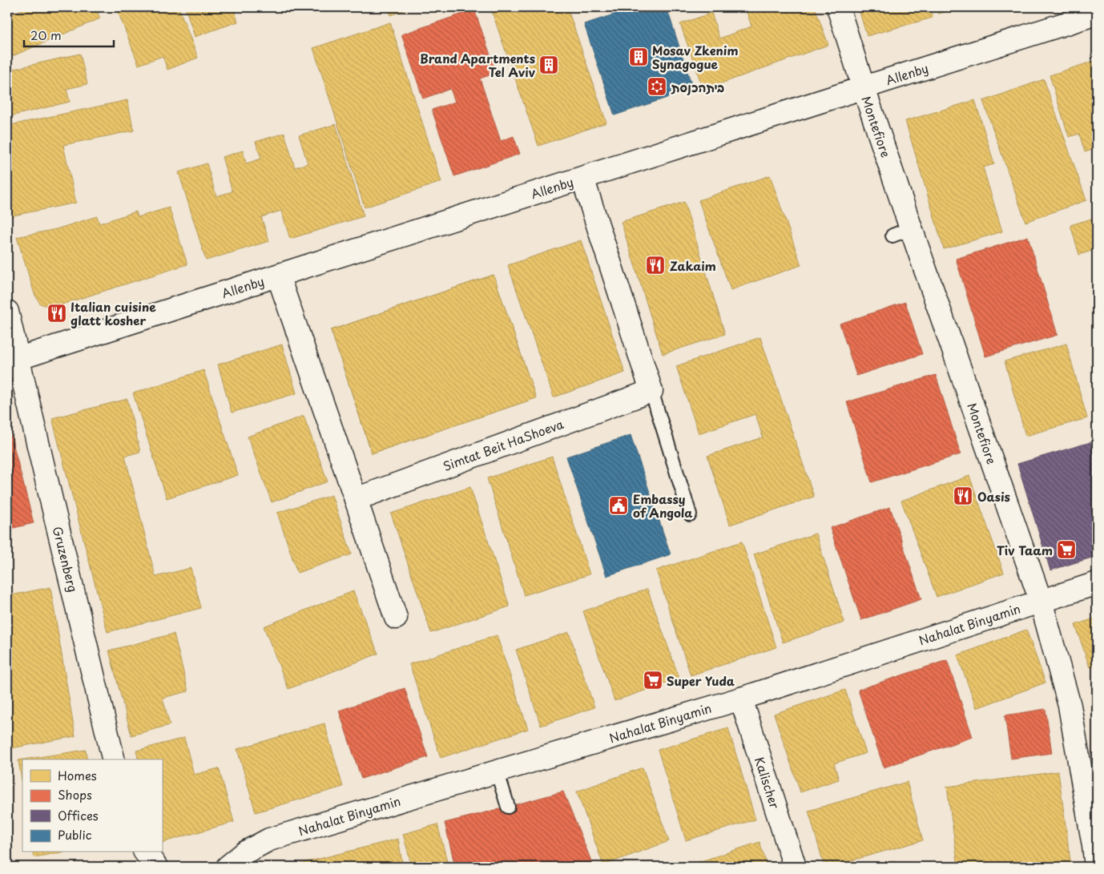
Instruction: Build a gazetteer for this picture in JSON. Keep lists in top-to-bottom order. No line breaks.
{"streets":{"street":["Allenby","Montefiore","Simtat Beit HaShoeva","Gruzenberg","Nahalat Binyamin","Kalischer"]},"crossings":[["Allenby","Montefiore"],["Allenby","Gruzenberg"],["Montefiore","Nahalat Binyamin"],["Nahalat Binyamin","Kalischer"]],"places":{"building":["Mosav Zkenim Synagogue","Brand Apartments Tel Aviv"],"synagogue":["ביתהכנסת"],"restaurant":["Zakaim","Italian cuisine glatt kosher","Oasis"],"public building":["Embassy of Angola"],"supermarket":["Tiv Taam","Super Yuda"]},"legend":["Homes","Shops","Offices","Public"],"scale_bar":"20 m"}
